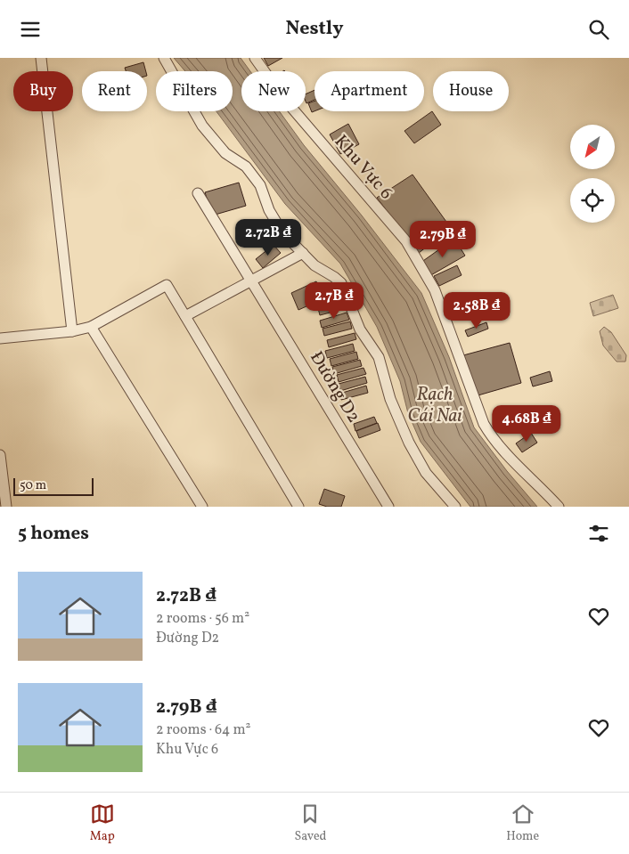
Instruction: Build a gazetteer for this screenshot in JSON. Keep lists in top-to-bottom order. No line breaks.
{"streets":{"street":["Khu Vực 6","Đường D2"]},"water":["Rạch Cái Nai"],"scale_bar":"50 m","north":"bottom left","page":{"header":"Nestly","chip":["Buy","Rent","Filters","New","Apartment","House"],"price":["2.72B ₫","2.79B ₫","2.7B ₫","2.58B ₫","4.68B ₫"],"scale":"50 m","heading":"5 homes","list":[{"name":"2.72B ₫","note":"2 rooms · 56 m² · Đường D2"},{"name":"2.79B ₫","note":"2 rooms · 64 m² · Khu Vực 6"}],"tabs":["Map","Saved","Home"]}}
